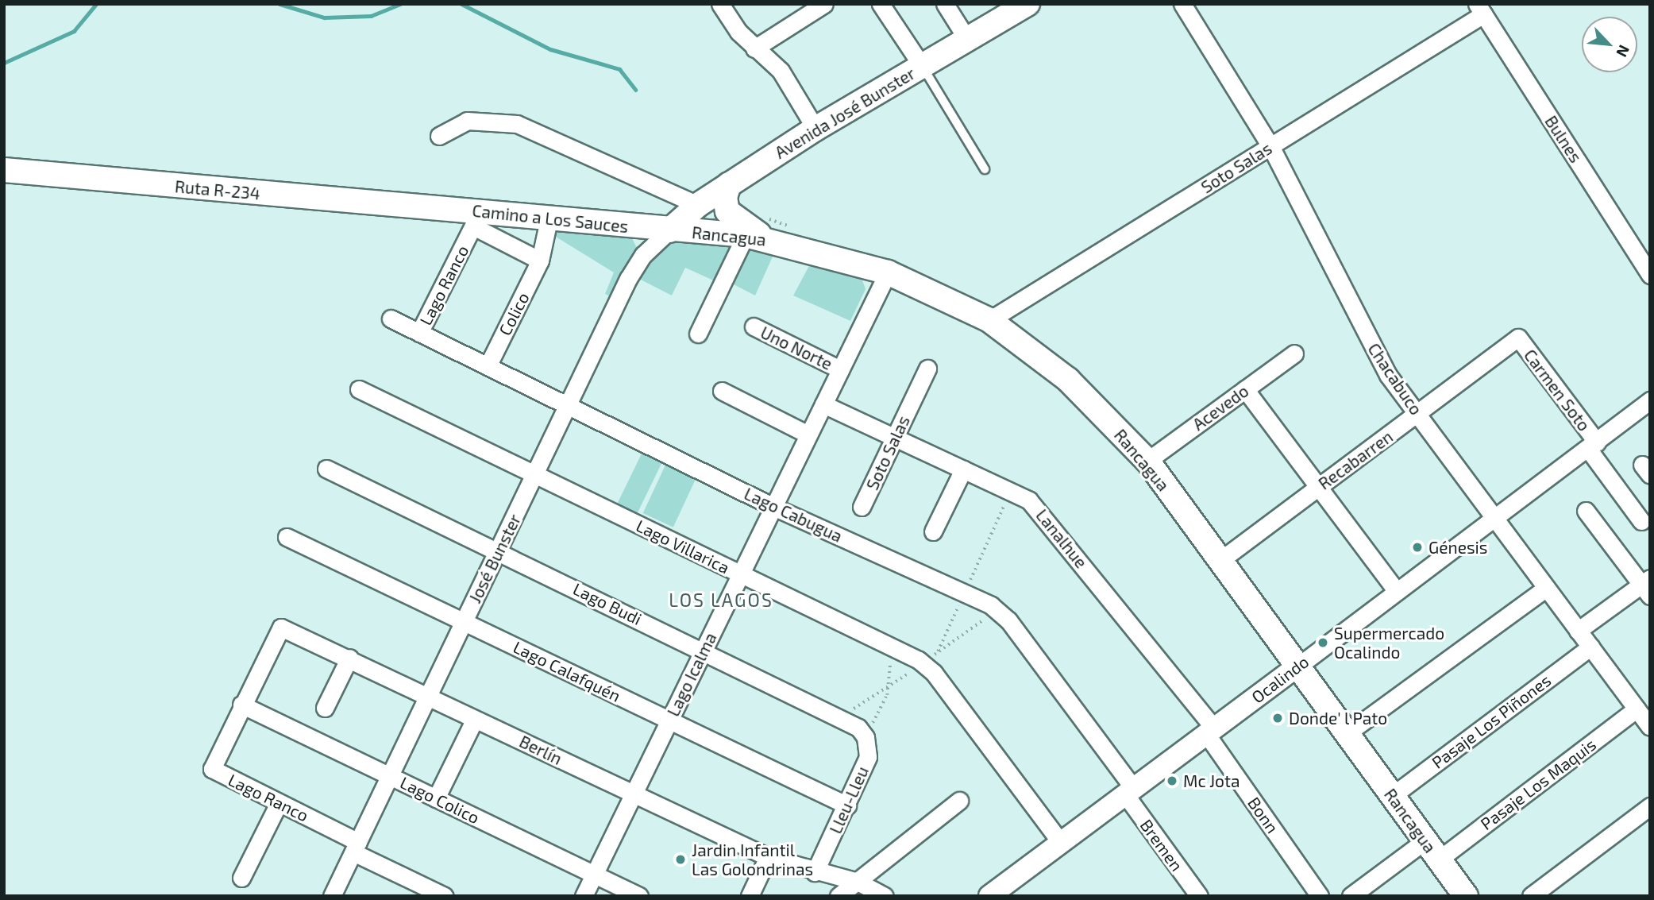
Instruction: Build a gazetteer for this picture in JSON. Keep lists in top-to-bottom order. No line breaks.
{"streets":{"main road":["Avenida José Bunster","Ruta R-234","Camino a Los Sauces","Rancagua"],"street":["Bulnes","Soto Salas","Lago Ranco","Colico","Uno Norte","Chacabuco","Carmen Soto","Acevedo","Recabarren","Lago Cabugua","Lanalhue","Lago Villarica","José Bunster","Lago Budi","Lago Calafquén","Lago Icalma","Ocalindo","Pasaje Los Piñones","Berlín","Pasaje Los Maquis","Lago Colico","Lleu-Lleu","Bonn","Bremen"]},"crossings":[["Avenida José Bunster","Camino a Los Sauces"],["Avenida José Bunster","Rancagua"],["Avenida José Bunster","José Bunster"],["Bulnes","Soto Salas"],["Soto Salas","Rancagua"],["Soto Salas","Chacabuco"],["Soto Salas","Lanalhue"],["Ruta R-234","Camino a Los Sauces"],["Camino a Los Sauces","Rancagua"],["Camino a Los Sauces","Lago Ranco"],["Camino a Los Sauces","Colico"],["Camino a Los Sauces","José Bunster"],["Rancagua","Acevedo"],["Rancagua","Recabarren"],["Rancagua","José Bunster"],["Rancagua","Lago Icalma"],["Rancagua","Ocalindo"],["Rancagua","Pasaje Los Piñones"],["Rancagua","Pasaje Los Maquis"],["Lago Ranco","Lago Cabugua"],["Lago Ranco","José Bunster"],["Lago Ranco","Berlín"],["Lago Ranco","Lago Colico"],["Colico","Lago Cabugua"],["Uno Norte","Lago Icalma"],["Chacabuco","Recabarren"],["Chacabuco","Ocalindo"],["Chacabuco","Pasaje Los Piñones"],["Chacabuco","Pasaje Los Maquis"],["Carmen Soto","Recabarren"],["Carmen Soto","Ocalindo"],["Lago Cabugua","José Bunster"],["Lago Cabugua","Lago Icalma"],["Lago Cabugua","Ocalindo"],["Lago Cabugua","Bremen"],["Lanalhue","Lago Icalma"],["Lanalhue","Ocalindo"],["Lanalhue","Bonn"],["Lago Villarica","José Bunster"],["Lago Villarica","Lago Icalma"],["Lago Villarica","Ocalindo"],["José Bunster","Lago Budi"],["José Bunster","Lago Calafquén"],["José Bunster","Berlín"],["José Bunster","Lago Colico"],["Lago Budi","Lago Icalma"],["Lago Budi","Lleu-Lleu"],["Lago Calafquén","Lago Icalma"],["Lago Calafquén","Lleu-Lleu"],["Lago Icalma","Berlín"],["Lago Icalma","Lago Colico"],["Ocalindo","Bonn"],["Ocalindo","Bremen"],["Berlín","Lago Colico"],["Berlín","Lleu-Lleu"]],"districts":["LOS LAGOS"],"places":["Génesis","Supermercado Ocalindo","Donde' l Pato","Mc Jota","Jardin Infantil Las Golondrinas"],"north":"bottom right"}
